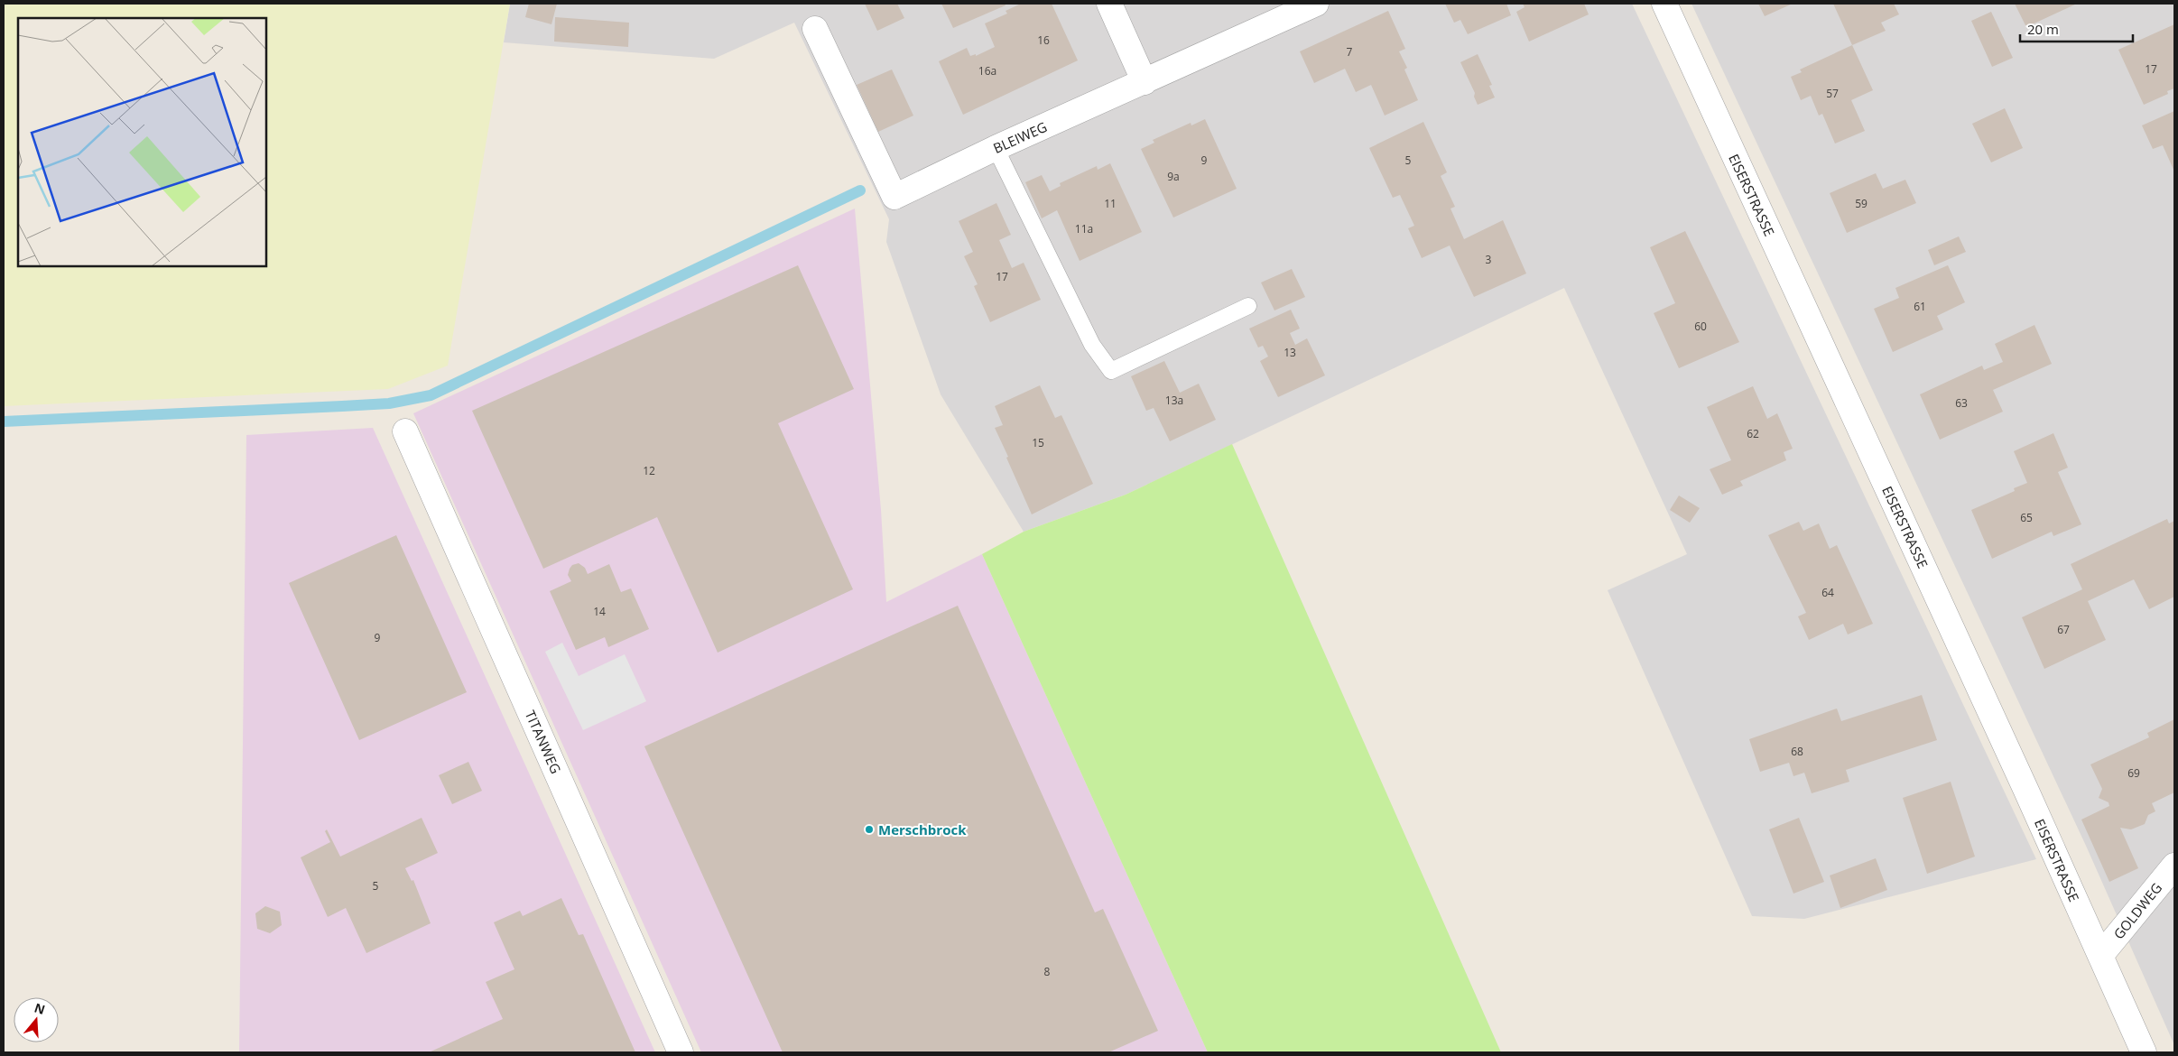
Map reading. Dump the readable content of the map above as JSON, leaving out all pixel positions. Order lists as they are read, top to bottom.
{
  "streets": {
    "street": [
      "BLEIWEG",
      "EISERSTRASSE",
      "TITANWEG",
      "GOLDWEG"
    ]
  },
  "crossings": [
    ["EISERSTRASSE", "GOLDWEG"]
  ],
  "places": ["Merschbrock"],
  "house_numbers": [
    "16",
    "7",
    "17",
    "16a",
    "57",
    "9",
    "5",
    "9a",
    "11",
    "59",
    "11a",
    "3",
    "17",
    "61",
    "60",
    "13",
    "13a",
    "63",
    "62",
    "15",
    "12",
    "65",
    "64",
    "14",
    "67",
    "9",
    "68",
    "69",
    "5",
    "8"
  ],
  "scale_bar": "20 m",
  "north": "top"
}
